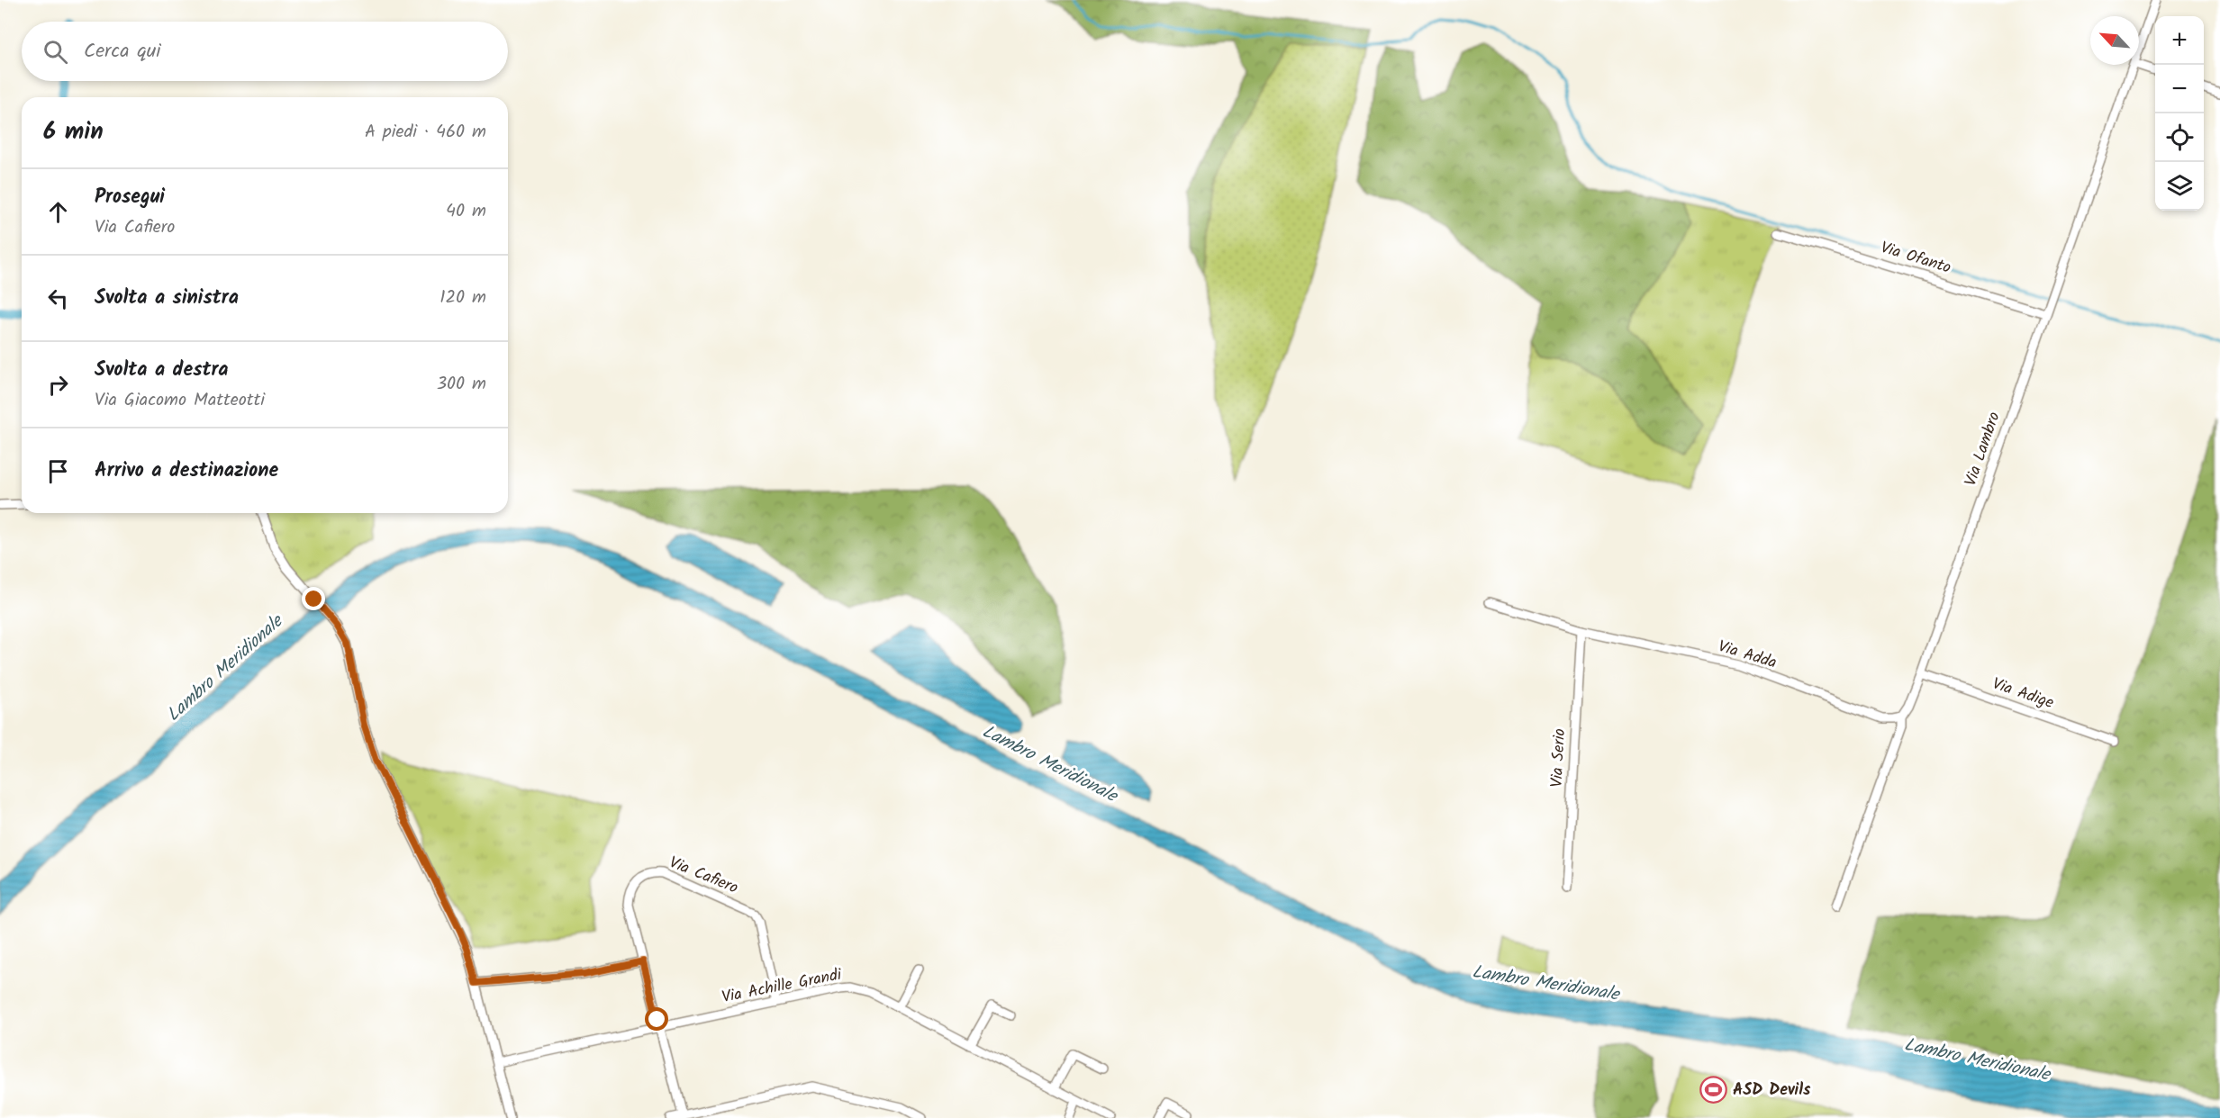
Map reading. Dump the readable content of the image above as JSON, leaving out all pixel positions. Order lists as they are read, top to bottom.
{
  "streets": {
    "street": [
      "Via Ofanto",
      "Via Lambro",
      "Via Adda",
      "Via Adige",
      "Via Serio",
      "Via Cafiero",
      "Via Achille Grandi"
    ]
  },
  "crossings": [
    ["Via Ofanto", "Via Lambro"],
    ["Via Lambro", "Via Adda"],
    ["Via Lambro", "Via Adige"],
    ["Via Adda", "Via Serio"],
    ["Via Cafiero", "Via Achille Grandi"]
  ],
  "water": ["Lambro Meridionale"],
  "places": {
    "sports": ["ASD Devils"]
  },
  "north": "top left",
  "page": {
    "map_buttons": ["+", "−"],
    "search": "Cerca qui",
    "heading": ["6 min", "A piedi · 460 m"],
    "list": [
      ["Prosegui", "Via Cafiero", "40 m"],
      ["Svolta a sinistra", "120 m"],
      ["Svolta a destra", "Via Giacomo Matteotti", "300 m"],
      "Arrivo a destinazione"
    ]
  }
}
